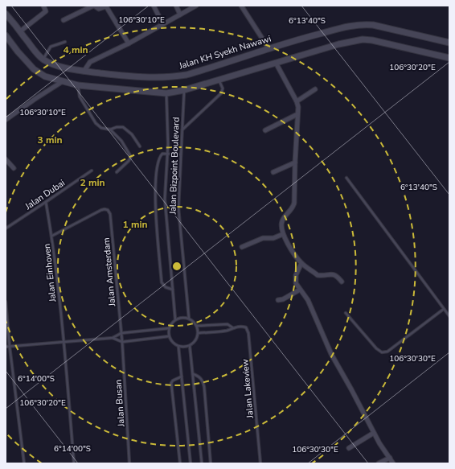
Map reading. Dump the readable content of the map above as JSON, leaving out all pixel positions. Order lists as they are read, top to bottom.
{
  "streets": {
    "main road": ["Jalan KH Syekh Nawawi"],
    "lane": [
      "Jalan Bizpoint Boulevard",
      "Jalan Dubai",
      "Jalan Amsterdam",
      "Jalan Einhoven",
      "Jalan Lakeview",
      "Jalan Busan"
    ]
  },
  "crossings": [
    ["Jalan Dubai", "Jalan Einhoven"],
    ["Jalan Amsterdam", "Jalan Einhoven"],
    ["Jalan Amsterdam", "Jalan Busan"]
  ],
  "coordinates": [
    "106°30'10\"E",
    "6°13'40\"S",
    "106°30'20\"E",
    "106°30'30\"E",
    "6°14'00\"S"
  ],
  "rings": [
    "4 min",
    "3 min",
    "2 min",
    "1 min"
  ]
}
